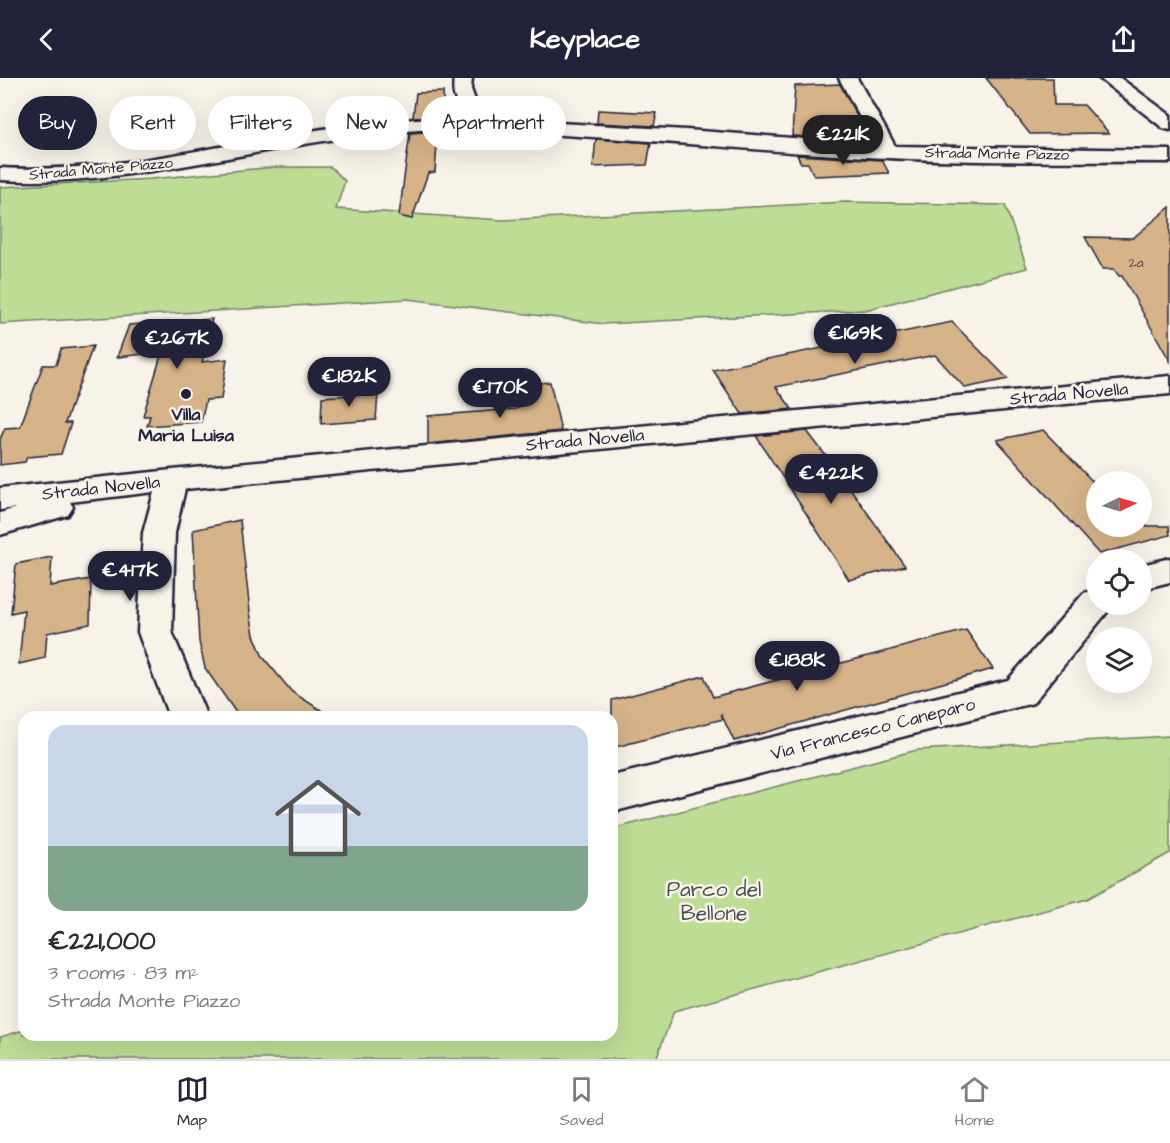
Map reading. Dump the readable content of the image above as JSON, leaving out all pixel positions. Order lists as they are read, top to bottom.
{
  "streets": {
    "street": ["Strada Monte Piazzo", "Strada Novella", "Via Francesco Caneparo"]
  },
  "parks": ["Parco del Bellone"],
  "places": ["Villa Maria Luisa"],
  "house_numbers": ["2a"],
  "north": "right",
  "page": {
    "header": "Keyplace",
    "chip": [
      "Buy",
      "Rent",
      "Filters",
      "New",
      "Apartment"
    ],
    "price": [
      "€221K",
      "€169K",
      "€267K",
      "€182K",
      "€170K",
      "€422K",
      "€417K",
      "€188K"
    ],
    "list": [
      {
        "name": "€221,000",
        "note": "3 rooms · 83 m² · Strada Monte Piazzo"
      }
    ],
    "tabs": ["Map", "Saved", "Home"]
  }
}
